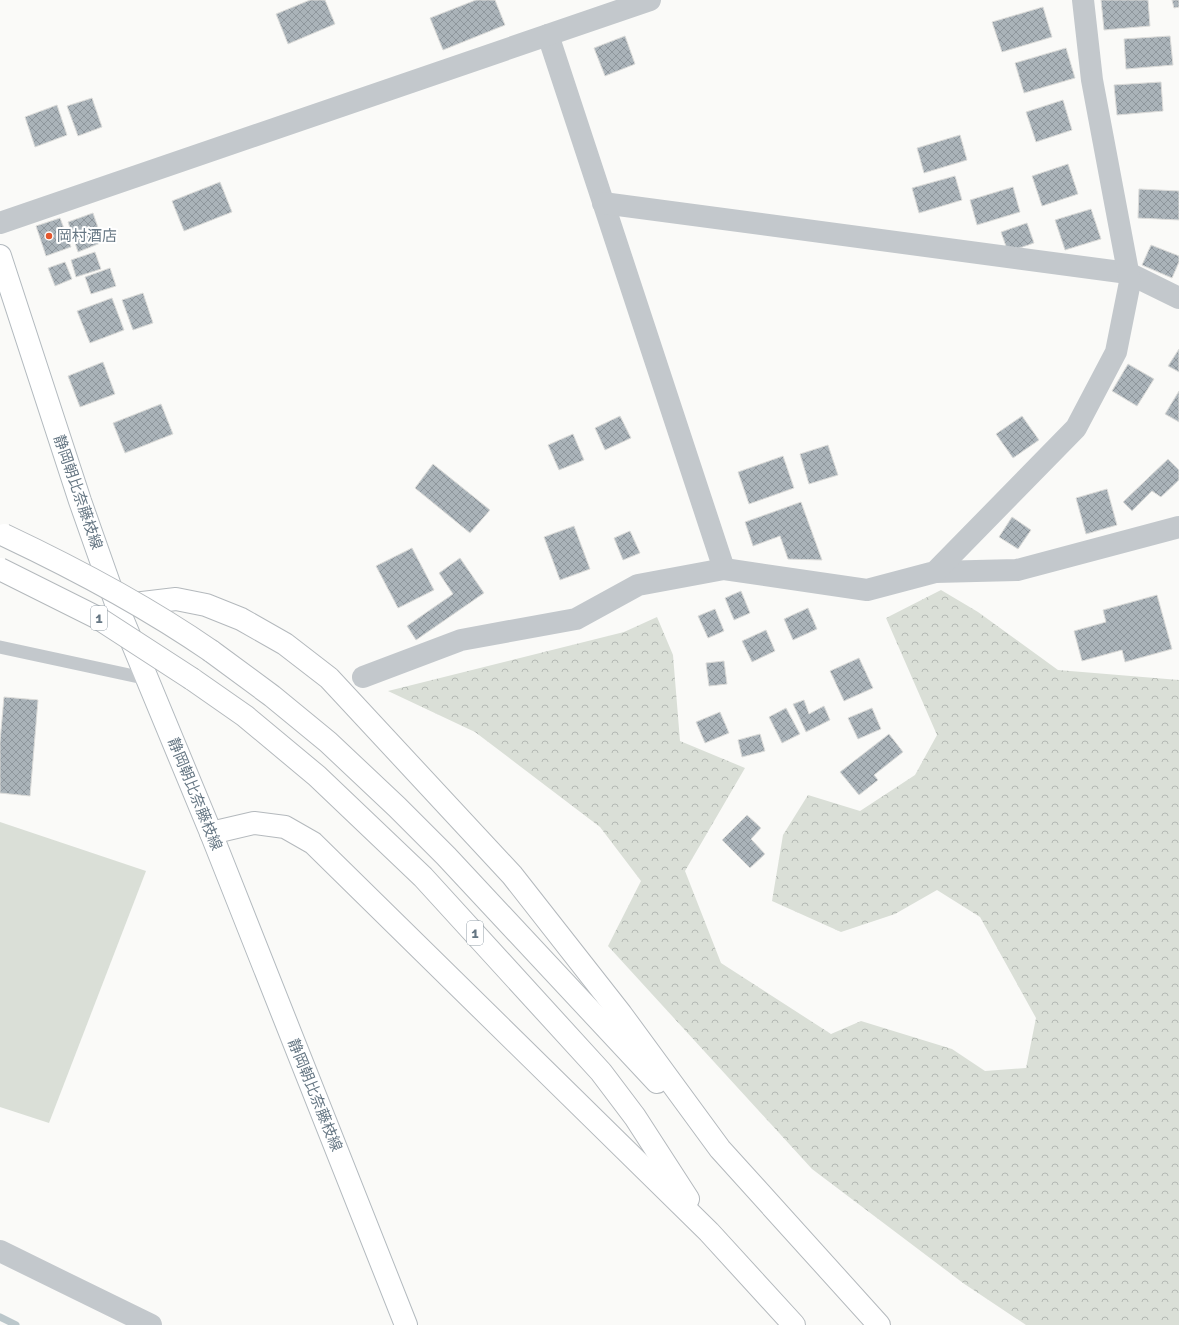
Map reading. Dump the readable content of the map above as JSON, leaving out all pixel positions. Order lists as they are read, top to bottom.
{
  "streets": {
    "main road": ["静岡朝比奈藤枝線", "1"]
  },
  "places": ["岡村酒店"]
}
